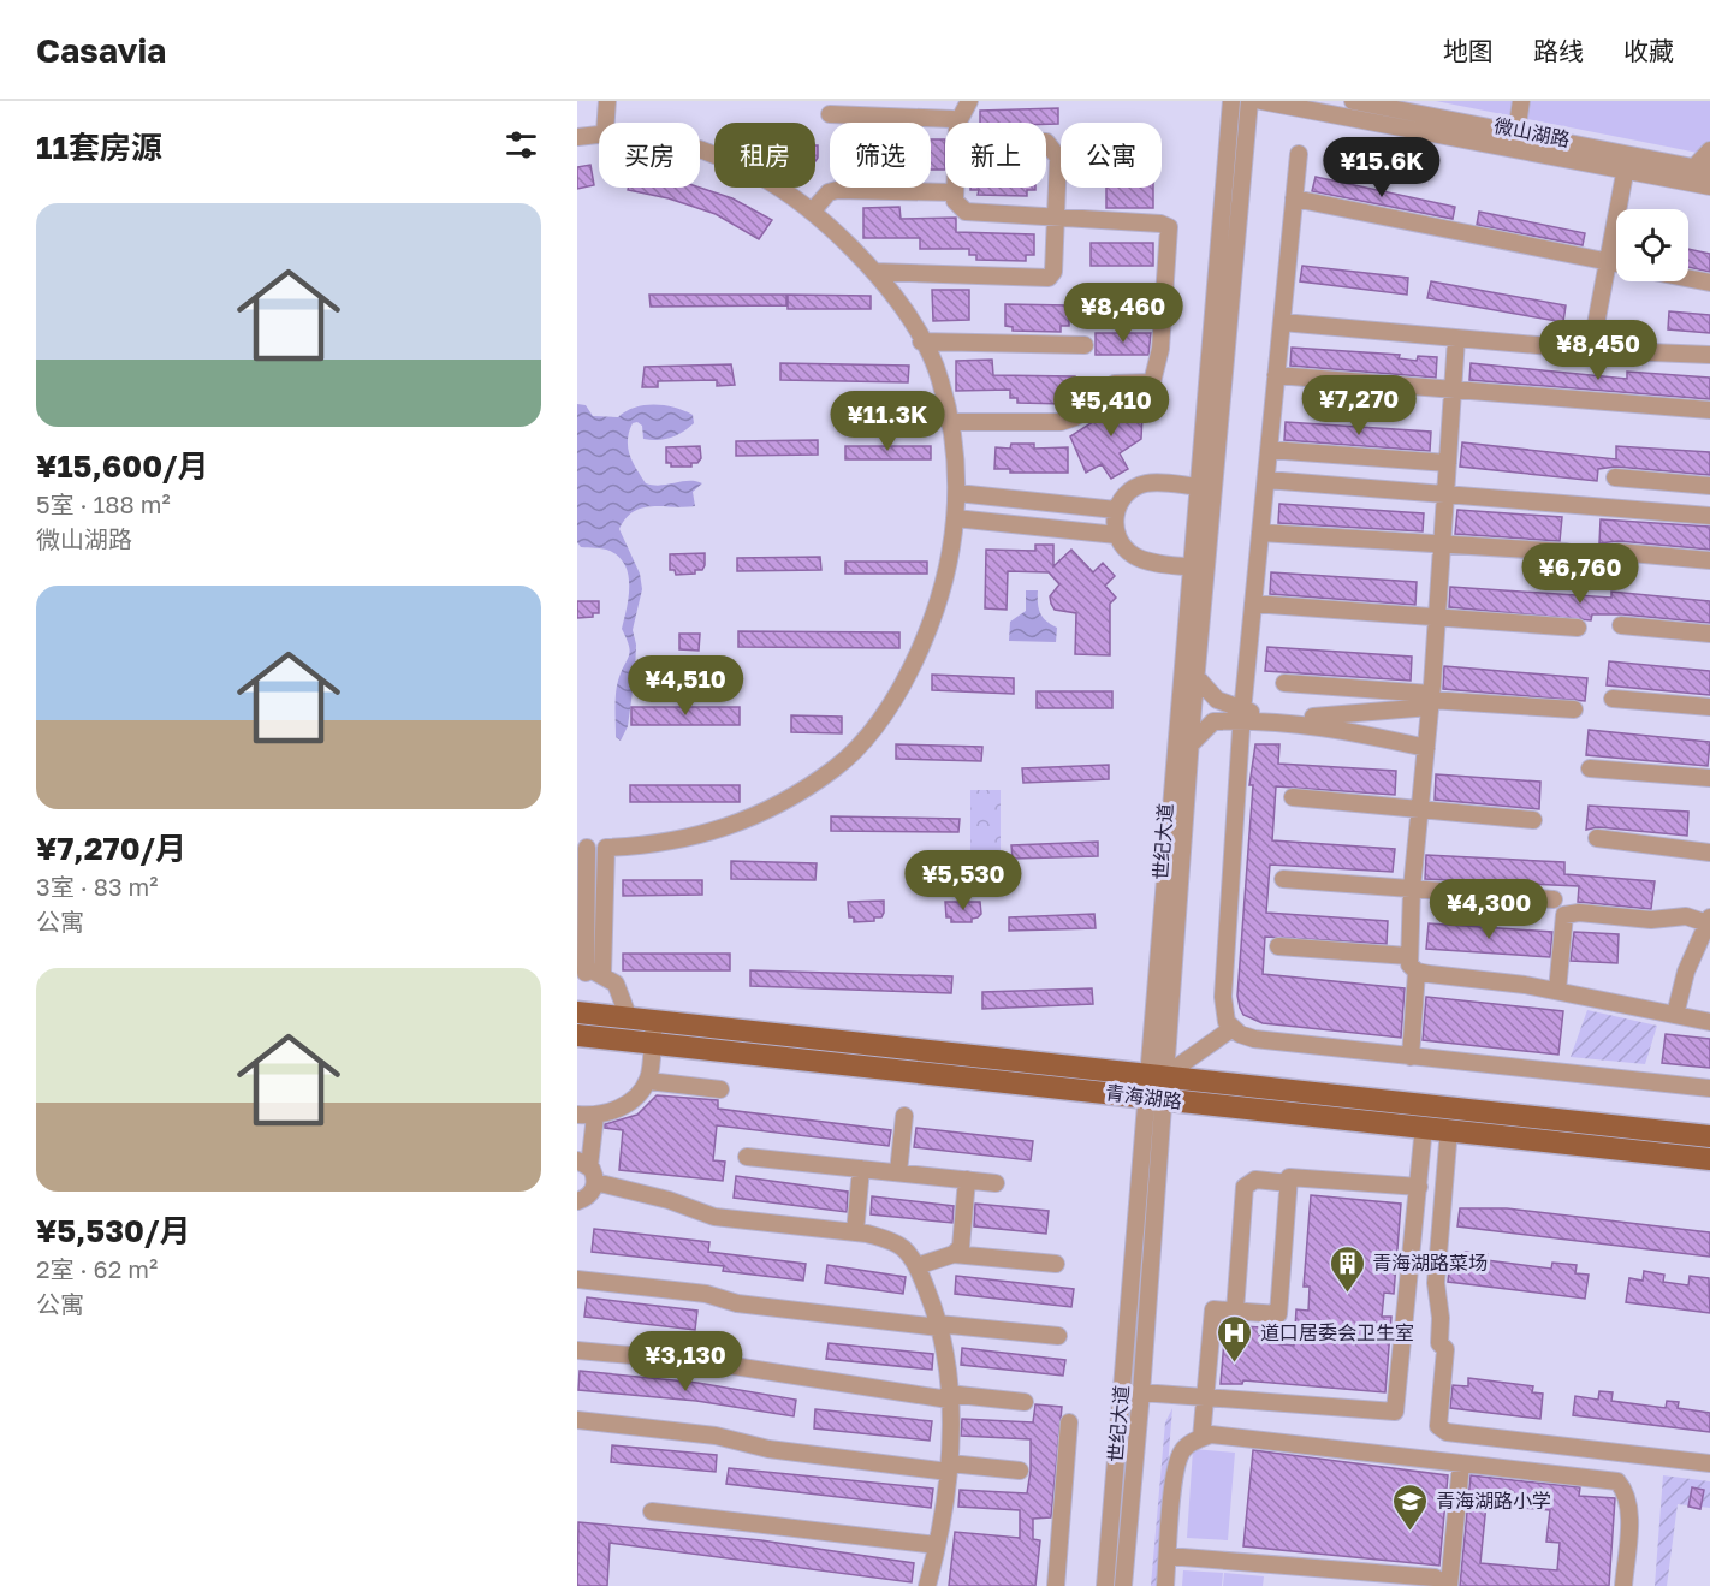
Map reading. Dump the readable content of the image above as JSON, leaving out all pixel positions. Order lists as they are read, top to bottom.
{
  "streets": {
    "main road": ["青海湖路"],
    "street": ["微山湖路", "世纪大道"]
  },
  "crossings": [
    ["世纪大道", "青海湖路"]
  ],
  "places": {
    "building": ["青海湖路菜场"],
    "hospital": ["道口居委会卫生室"],
    "school or university": ["青海湖路小学"]
  },
  "page": {
    "header": "Casavia",
    "nav": ["地图", "路线", "收藏"],
    "heading": "11套房源",
    "chip": [
      "买房",
      "租房",
      "筛选",
      "新上",
      "公寓"
    ],
    "price": [
      "¥15.6K",
      "¥8,460",
      "¥8,450",
      "¥7,270",
      "¥5,410",
      "¥11.3K",
      "¥6,760",
      "¥4,510",
      "¥5,530",
      "¥4,300",
      "¥3,130"
    ],
    "list": [
      {
        "name": "¥15,600/月",
        "note": "5室 · 188 m² · 微山湖路"
      },
      {
        "name": "¥7,270/月",
        "note": "3室 · 83 m² · 公寓"
      },
      {
        "name": "¥5,530/月",
        "note": "2室 · 62 m² · 公寓"
      }
    ]
  }
}
